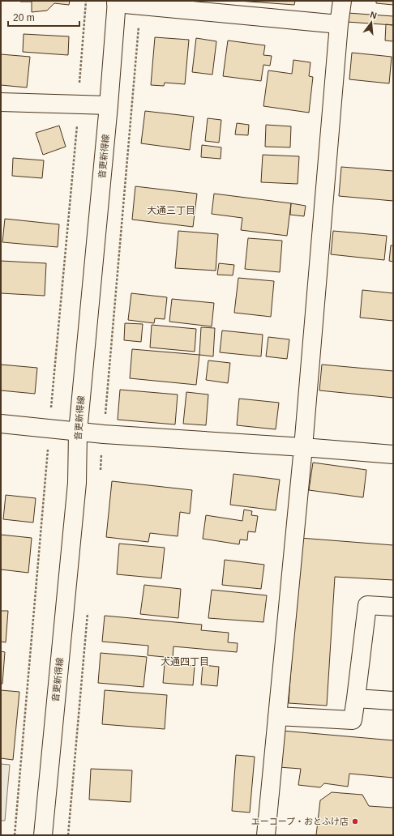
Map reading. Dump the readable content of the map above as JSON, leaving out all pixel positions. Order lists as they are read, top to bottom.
{
  "streets": {
    "street": ["音更新得線"]
  },
  "districts": ["大通三丁目", "大通四丁目"],
  "places": ["エーコープ・おとふけ店"],
  "scale_bar": "20 m",
  "north": "top"
}
